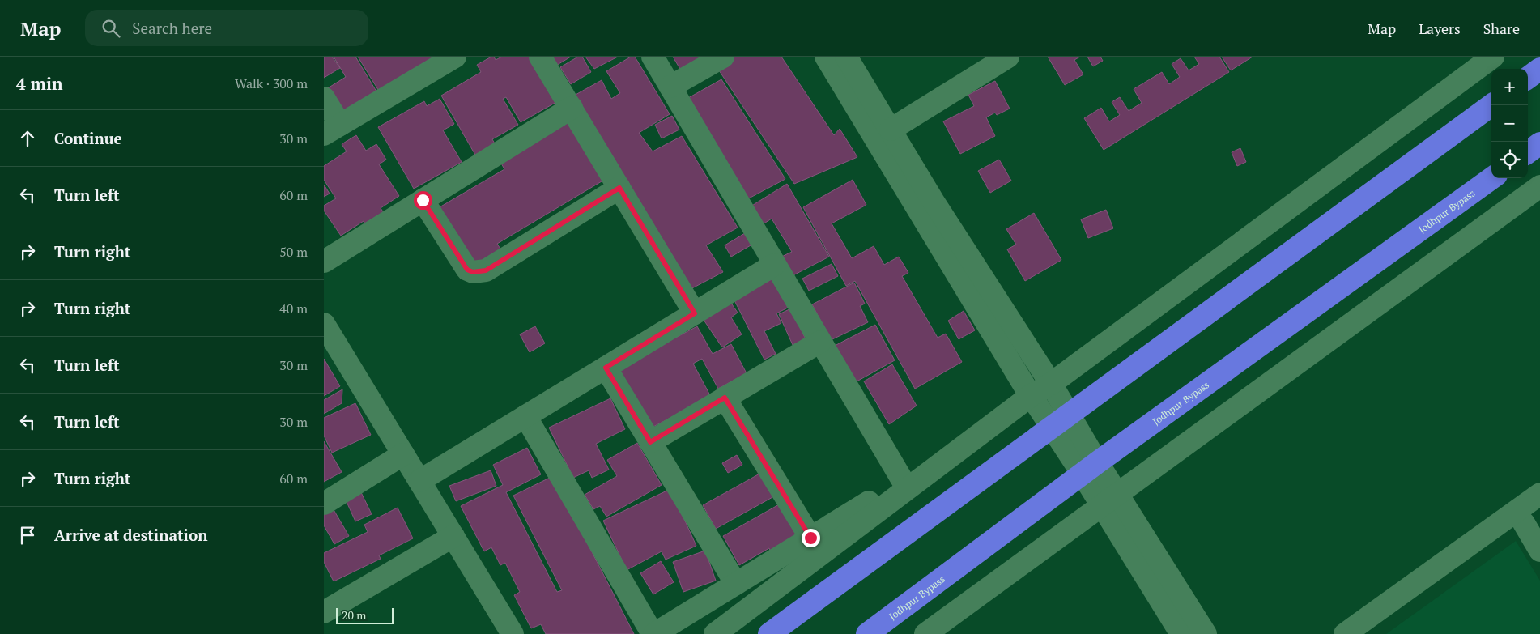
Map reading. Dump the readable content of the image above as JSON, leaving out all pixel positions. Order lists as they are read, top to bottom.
{
  "streets": {
    "highway": ["Jodhpur Bypass"]
  },
  "scale_bar": "20 m",
  "page": {
    "header": "Map",
    "search": "Search here",
    "nav": ["Map", "Layers", "Share"],
    "heading": ["4 min", "Walk · 300 m"],
    "map_buttons": ["+", "−"],
    "list": [
      ["Continue", "30 m"],
      ["Turn left", "60 m"],
      ["Turn right", "50 m"],
      ["Turn right", "40 m"],
      ["Turn left", "30 m"],
      ["Turn left", "30 m"],
      ["Turn right", "60 m"],
      "Arrive at destination"
    ],
    "scale": "20 m"
  }
}
